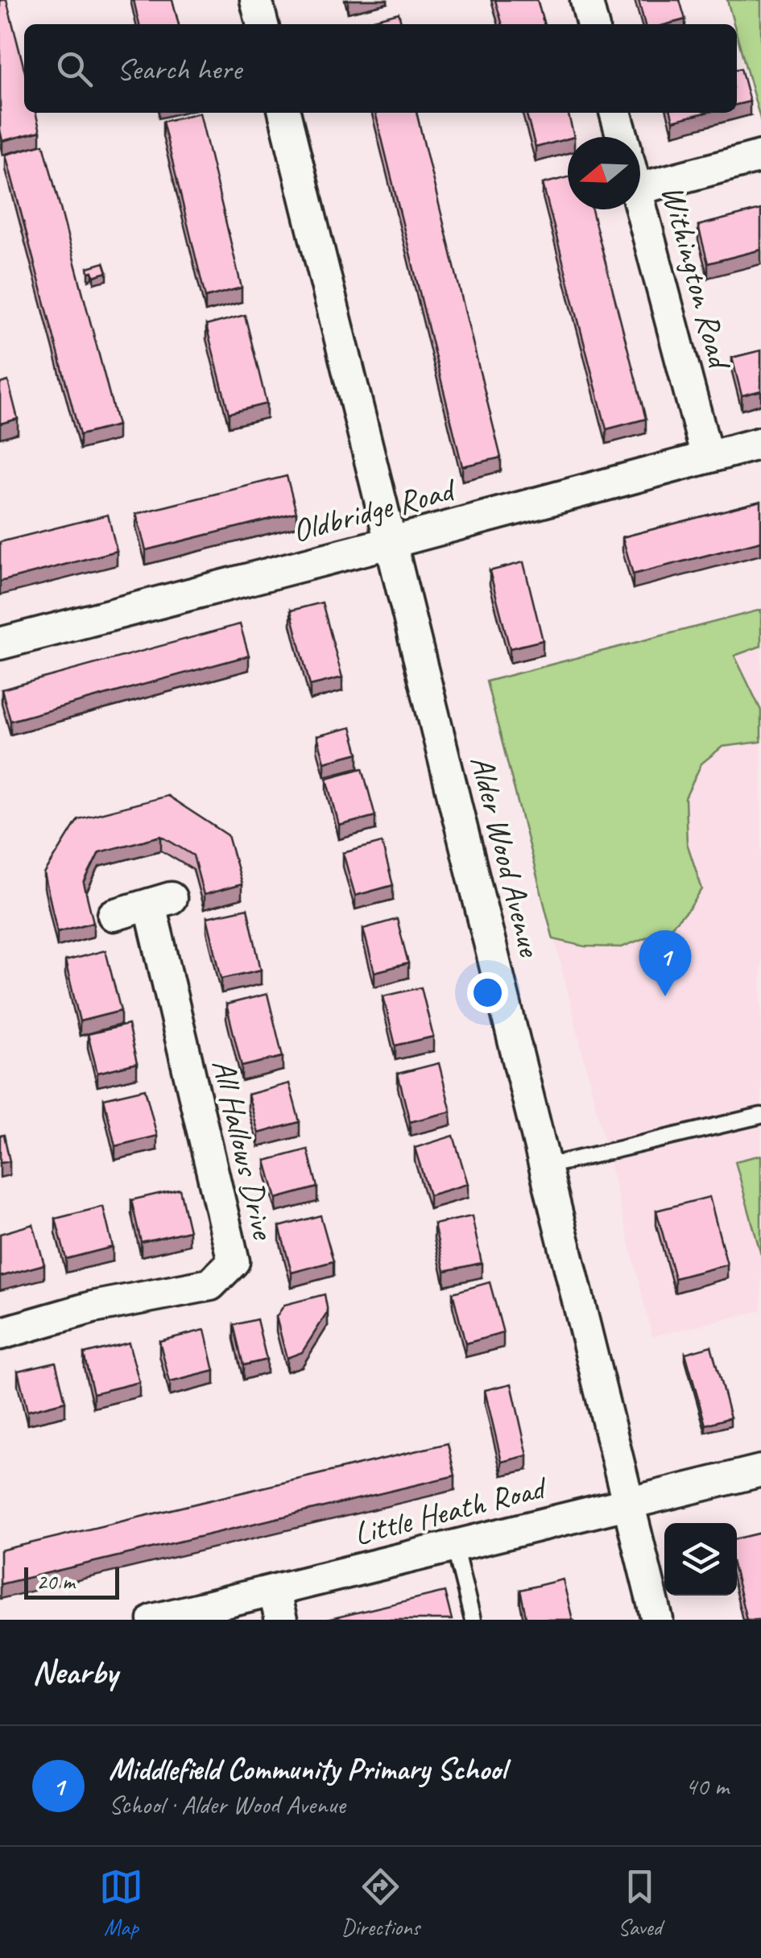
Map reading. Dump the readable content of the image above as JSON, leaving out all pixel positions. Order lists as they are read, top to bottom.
{
  "streets": {
    "street": [
      "Withington Road",
      "Oldbridge Road",
      "Alder Wood Avenue",
      "All Hallows Drive",
      "Little Heath Road"
    ]
  },
  "crossings": [
    ["Withington Road", "Oldbridge Road"],
    ["Oldbridge Road", "Alder Wood Avenue"],
    ["Alder Wood Avenue", "Little Heath Road"]
  ],
  "scale_bar": "20 m",
  "north": "left",
  "page": {
    "search": "Search here",
    "pins": "1",
    "scale": "20 m",
    "heading": "Nearby",
    "list": [
      {
        "mark": "1",
        "name": "Middlefield Community Primary School",
        "note": "School · Alder Wood Avenue",
        "value": "40 m"
      }
    ],
    "nav": ["Map", "Directions", "Saved"]
  }
}
